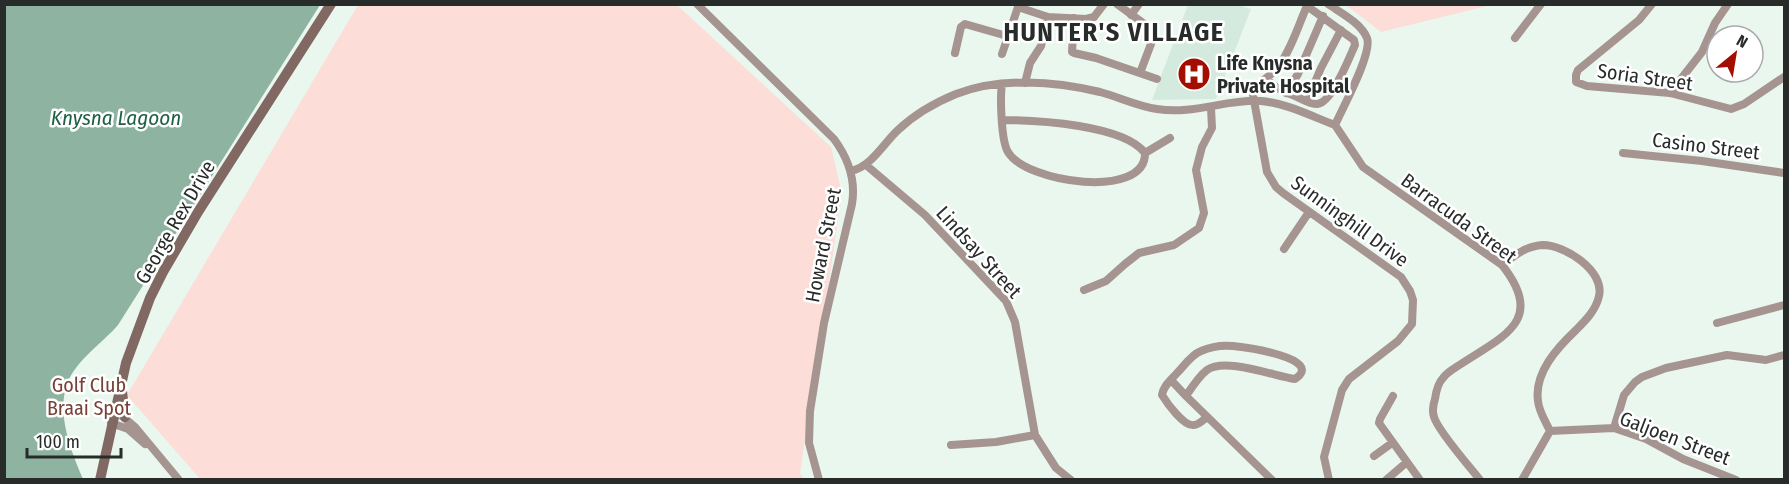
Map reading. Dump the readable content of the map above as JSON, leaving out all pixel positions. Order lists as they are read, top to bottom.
{
  "streets": {
    "street": [
      "Soria Street",
      "Casino Street",
      "Barracuda Street",
      "Sunninghill Drive",
      "George Rex Drive",
      "Howard Street",
      "Lindsay Street",
      "Galjoen Street"
    ]
  },
  "districts": ["HUNTER'S VILLAGE"],
  "water": ["Knysna Lagoon"],
  "parks": ["Golf Club Braai Spot"],
  "places": {
    "hospital": ["Life Knysna Private Hospital"]
  },
  "scale_bar": "100 m",
  "north": "top right"
}
